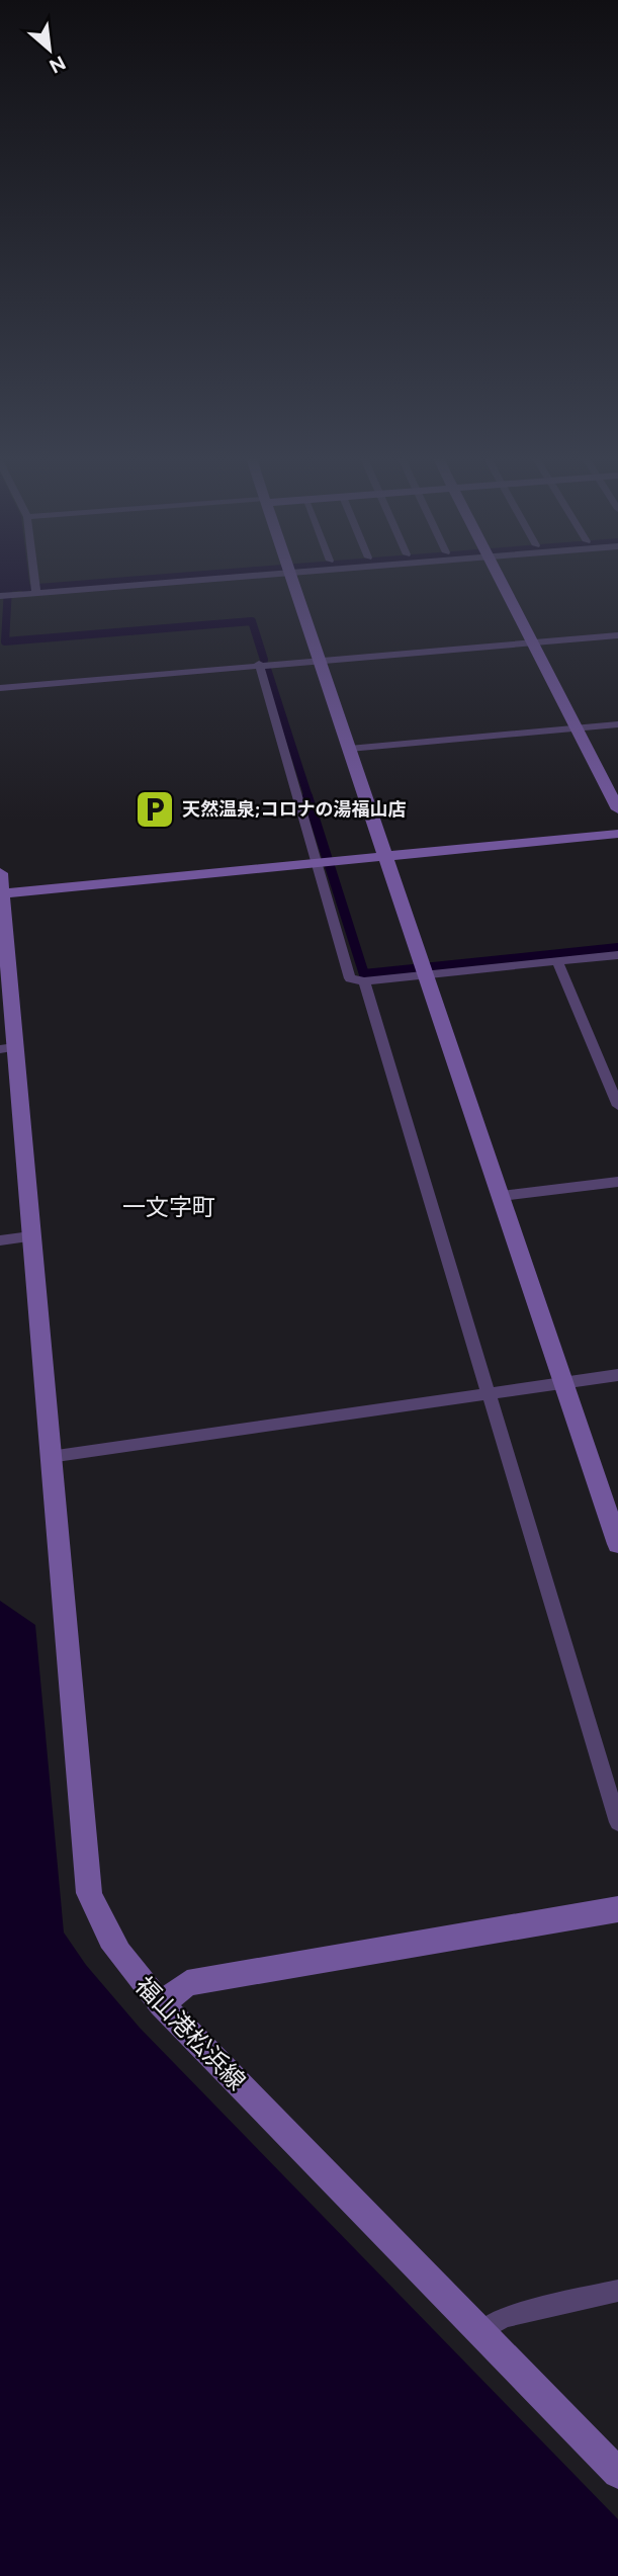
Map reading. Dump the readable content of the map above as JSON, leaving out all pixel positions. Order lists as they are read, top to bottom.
{
  "streets": {
    "street": ["福山港松浜線"]
  },
  "districts": ["一文字町"],
  "places": {
    "parking": ["天然温泉;コロナの湯福山店"]
  },
  "north": "bottom right"
}
